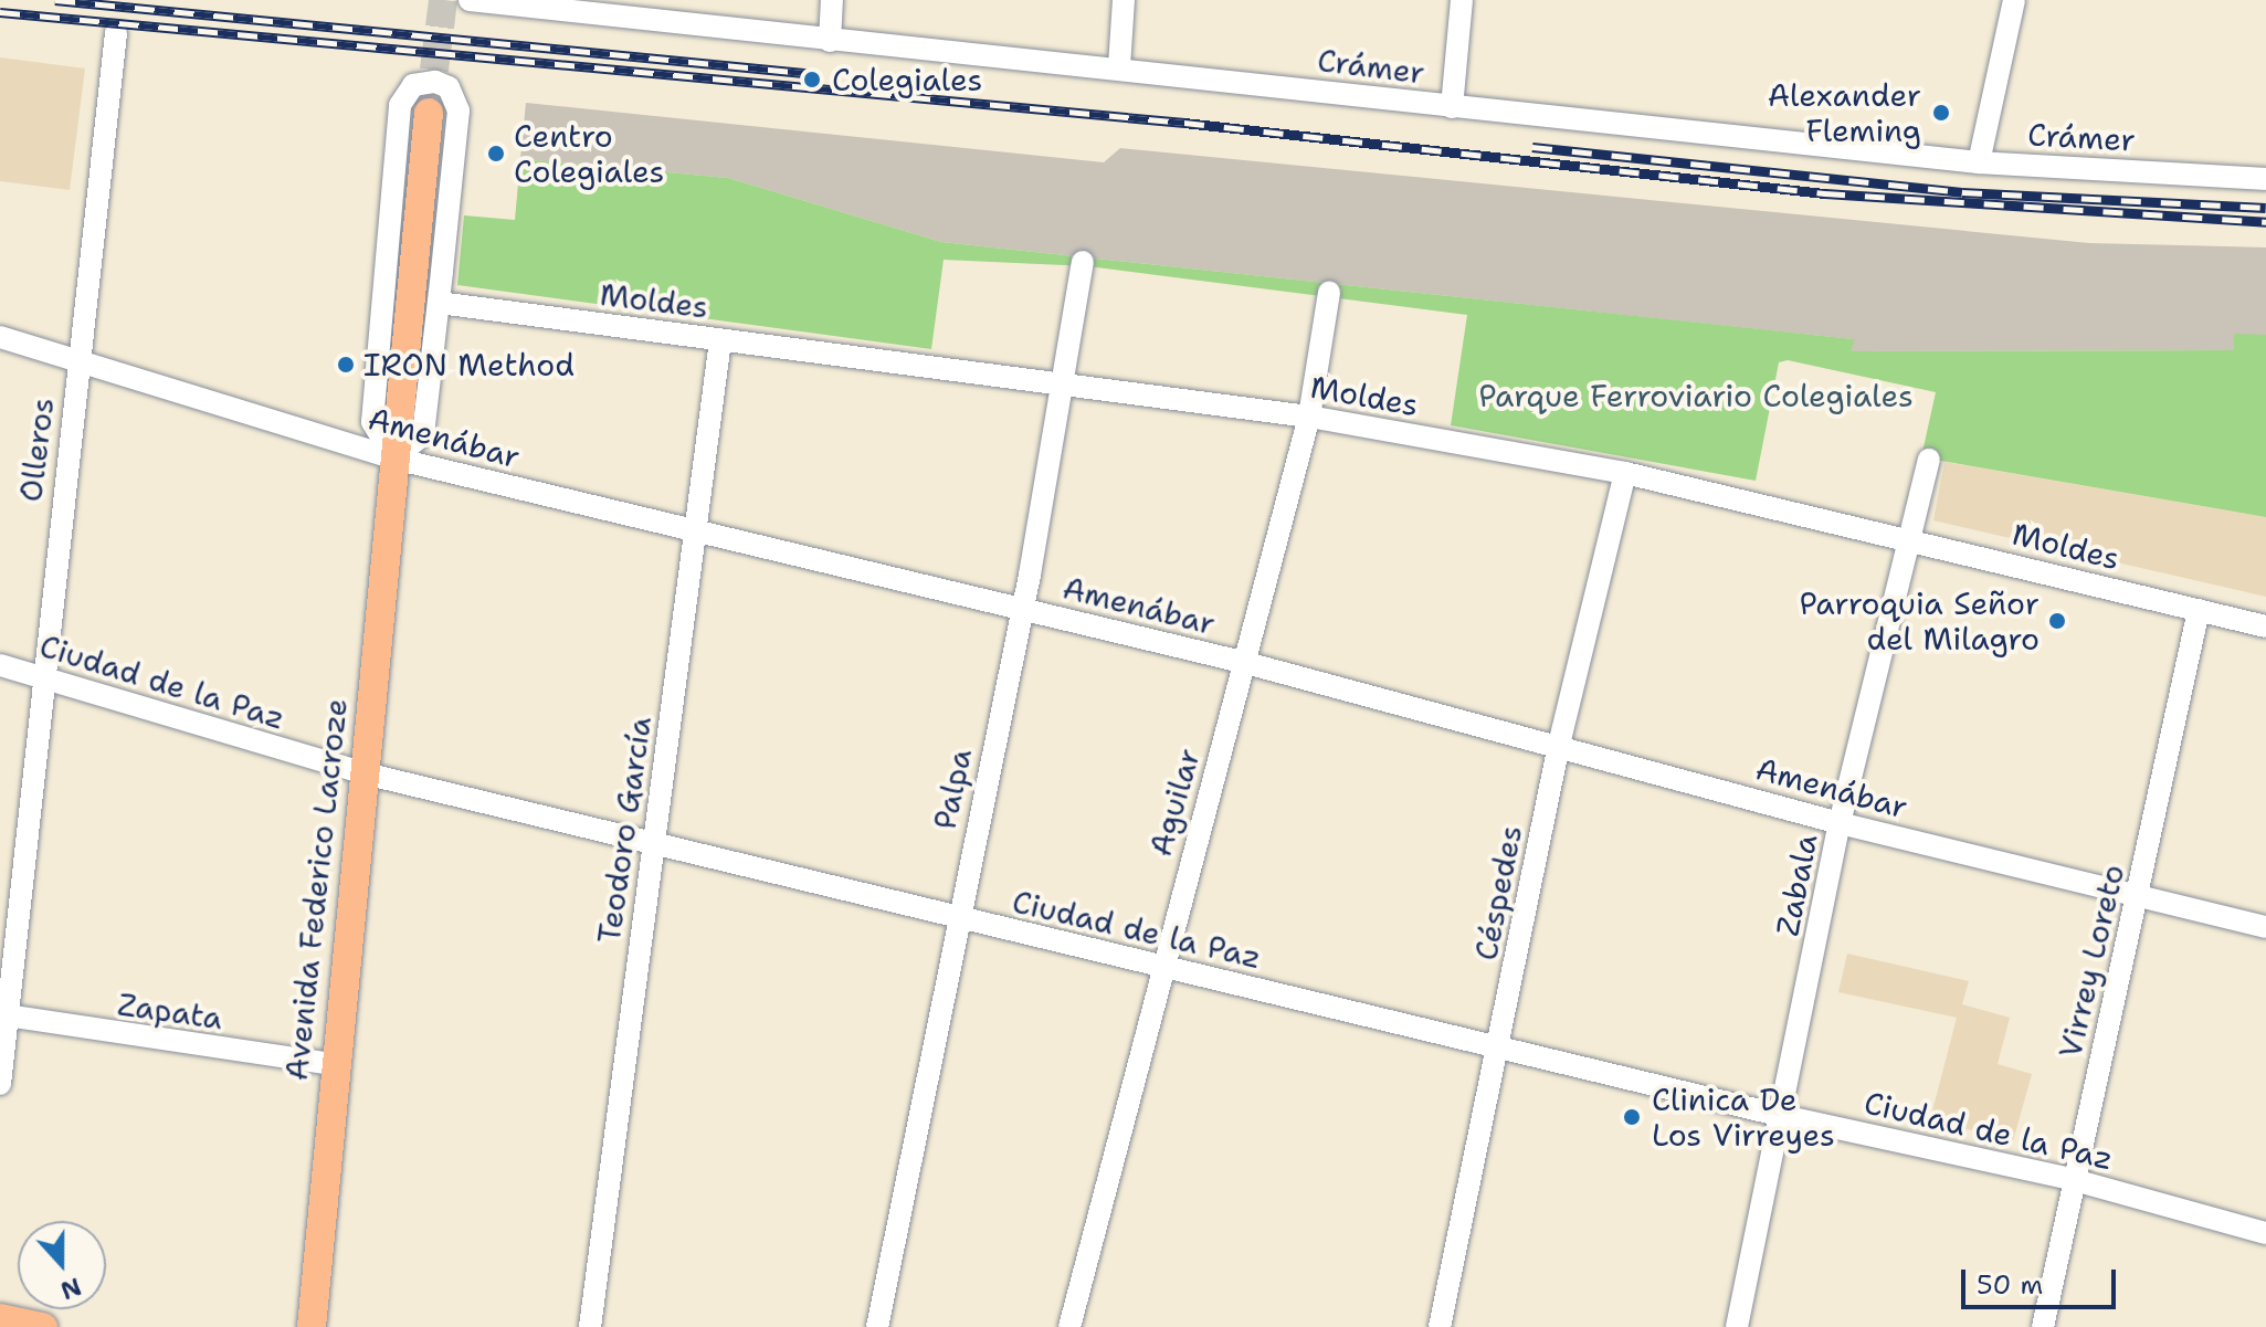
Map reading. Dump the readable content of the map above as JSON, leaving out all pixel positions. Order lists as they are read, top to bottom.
{
  "streets": {
    "main road": ["Avenida Federico Lacroze"],
    "street": [
      "Crámer",
      "Moldes",
      "Amenábar",
      "Olleros",
      "Ciudad de la Paz",
      "Palpa",
      "Aguilar",
      "Teodoro García",
      "Zabala",
      "Céspedes",
      "Virrey Loreto",
      "Zapata"
    ]
  },
  "crossings": [
    ["Moldes", "Palpa"],
    ["Moldes", "Aguilar"],
    ["Moldes", "Teodoro García"],
    ["Moldes", "Zabala"],
    ["Moldes", "Céspedes"],
    ["Moldes", "Virrey Loreto"],
    ["Amenábar", "Olleros"],
    ["Amenábar", "Palpa"],
    ["Amenábar", "Aguilar"],
    ["Amenábar", "Teodoro García"],
    ["Amenábar", "Zabala"],
    ["Amenábar", "Avenida Federico Lacroze"],
    ["Amenábar", "Céspedes"],
    ["Amenábar", "Virrey Loreto"],
    ["Olleros", "Ciudad de la Paz"],
    ["Olleros", "Zapata"],
    ["Ciudad de la Paz", "Palpa"],
    ["Ciudad de la Paz", "Aguilar"],
    ["Ciudad de la Paz", "Teodoro García"],
    ["Ciudad de la Paz", "Zabala"],
    ["Ciudad de la Paz", "Avenida Federico Lacroze"],
    ["Ciudad de la Paz", "Céspedes"],
    ["Ciudad de la Paz", "Virrey Loreto"],
    ["Avenida Federico Lacroze", "Zapata"]
  ],
  "parks": ["Parque Ferroviario Colegiales"],
  "places": [
    "Colegiales",
    "Alexander Fleming",
    "Centro Colegiales",
    "IRON Method",
    "Parroquia Señor del Milagro",
    "Clinica De Los Virreyes"
  ],
  "scale_bar": "50 m",
  "north": "bottom"
}
